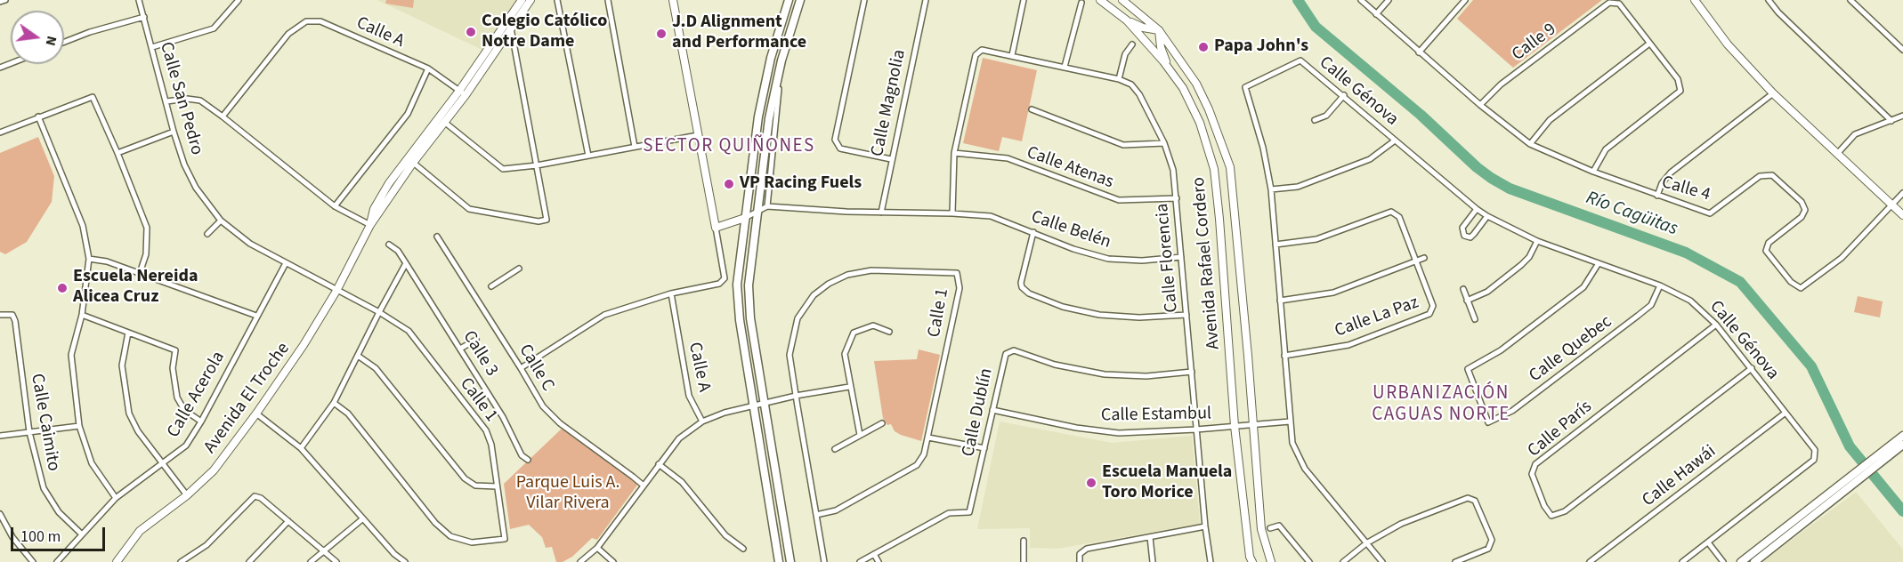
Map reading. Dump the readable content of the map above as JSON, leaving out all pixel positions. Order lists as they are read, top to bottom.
{
  "streets": {
    "street": [
      "Calle A",
      "Calle 9",
      "Calle Génova",
      "Calle San Pedro",
      "Calle Magnolia",
      "Calle Atenas",
      "Calle 4",
      "Calle Belén",
      "Calle Florencia",
      "Avenida Rafael Cordero",
      "Calle 1",
      "Calle La Paz",
      "Calle Quebec",
      "Calle 3",
      "Calle C",
      "Calle Acerola",
      "Avenida El Troche",
      "Calle Dublín",
      "Calle Estambul",
      "Calle Caimito",
      "Calle París",
      "Calle Hawái"
    ]
  },
  "crossings": [
    ["Calle A", "Avenida El Troche"],
    ["Calle 9", "Calle 4"],
    ["Calle Génova", "Calle La Paz"],
    ["Calle Génova", "Calle Quebec"],
    ["Calle Génova", "Calle Estambul"],
    ["Calle Génova", "Calle París"],
    ["Calle Génova", "Calle Hawái"],
    ["Calle San Pedro", "Calle 1"],
    ["Calle San Pedro", "Calle Acerola"],
    ["Calle San Pedro", "Avenida El Troche"],
    ["Calle Magnolia", "Calle Belén"],
    ["Calle Atenas", "Calle Florencia"],
    ["Calle Belén", "Calle Florencia"],
    ["Calle Florencia", "Calle Dublín"],
    ["Calle Florencia", "Calle Estambul"],
    ["Avenida Rafael Cordero", "Calle Estambul"],
    ["Calle 1", "Avenida El Troche"],
    ["Calle Acerola", "Calle Caimito"],
    ["Calle Dublín", "Calle Estambul"]
  ],
  "districts": ["SECTOR QUIÑONES", "URBANIZACIÓN CAGUAS NORTE"],
  "water": ["Río Cagüitas"],
  "parks": ["Parque Luis A. Vilar Rivera"],
  "places": [
    "Colegio Católico Notre Dame",
    "J.D Alignment and Performance",
    "Papa John's",
    "VP Racing Fuels",
    "Escuela Nereida Alicea Cruz",
    "Escuela Manuela Toro Morice"
  ],
  "scale_bar": "100 m",
  "north": "right"
}
